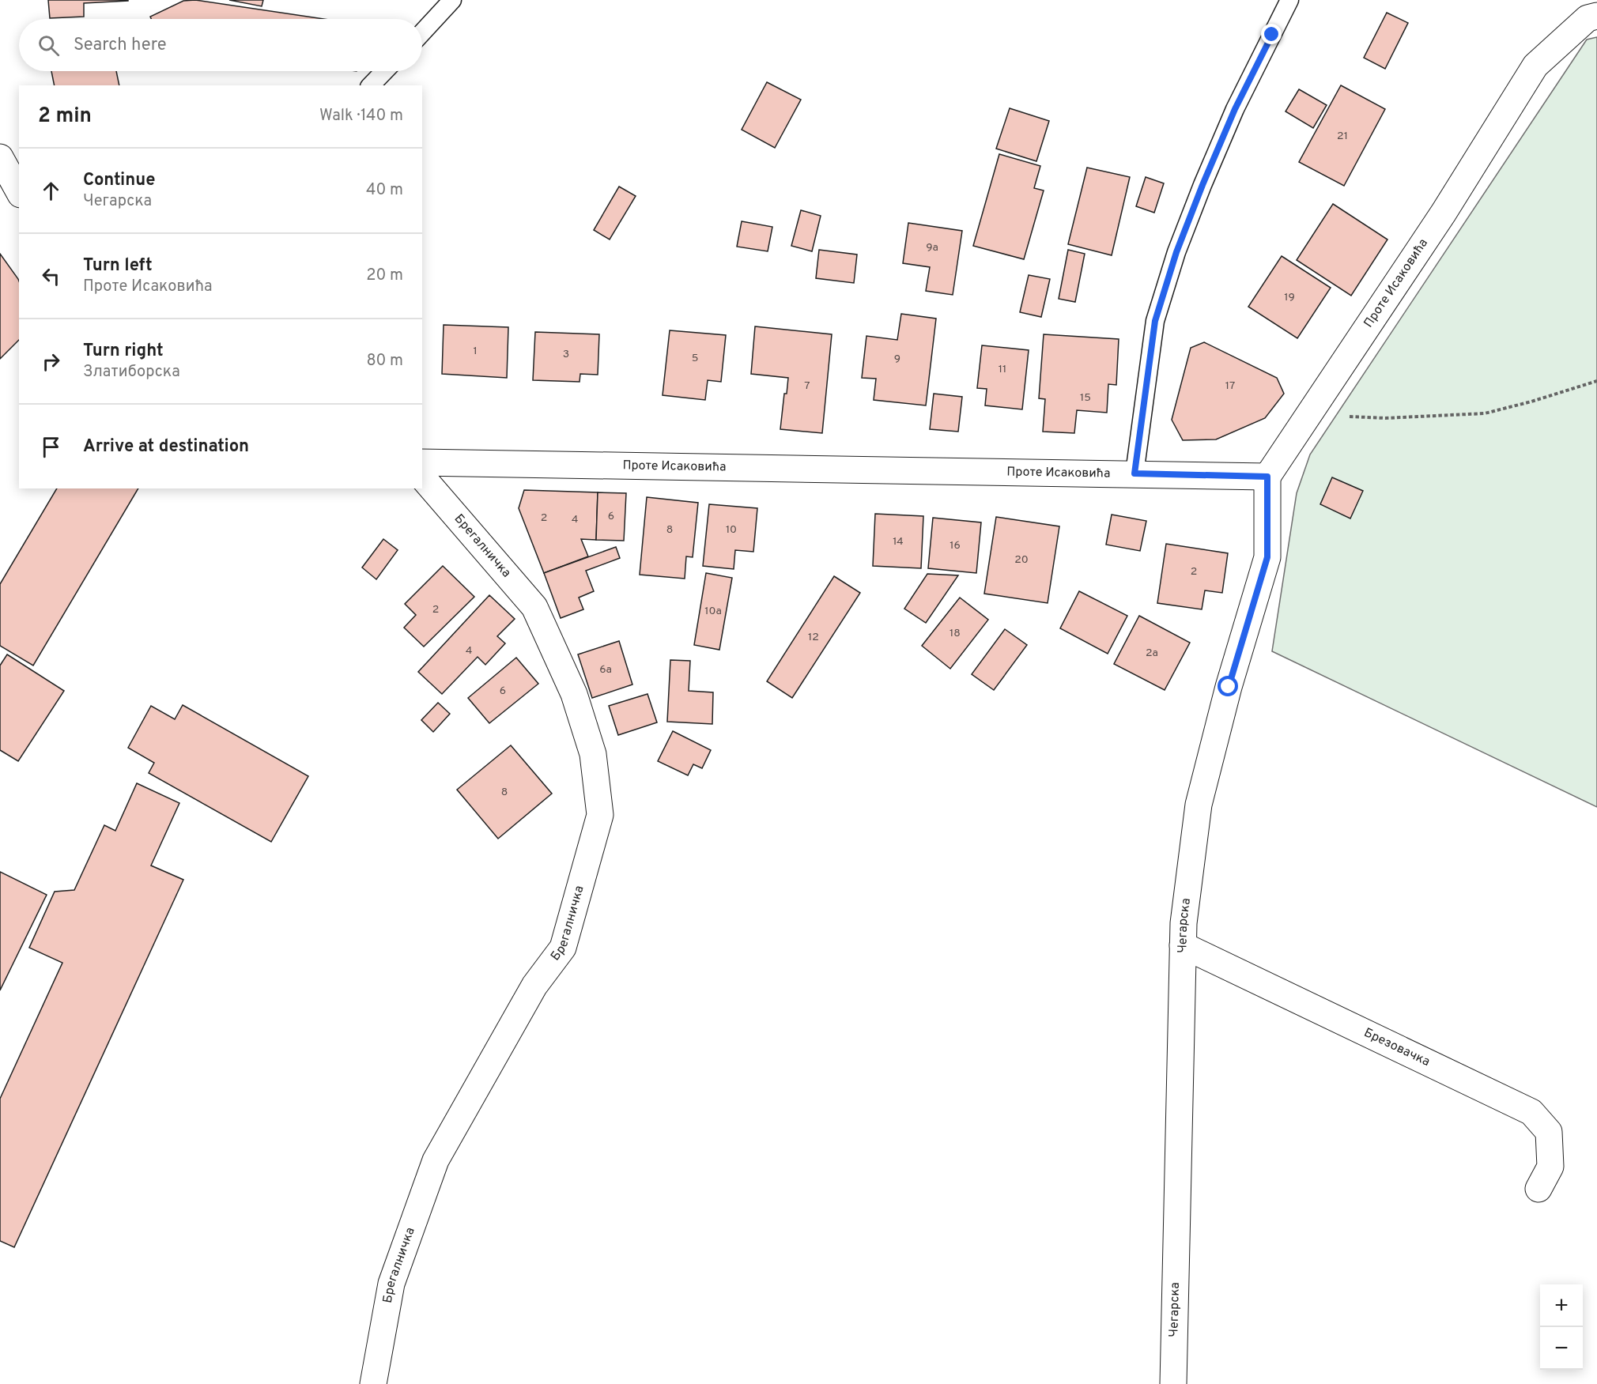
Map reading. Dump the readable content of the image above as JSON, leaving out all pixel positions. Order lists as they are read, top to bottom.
{
  "streets": {
    "street": [
      "Проте Исаковића",
      "Брегалничка",
      "Чегарска",
      "Брезовачка"
    ]
  },
  "crossings": [
    ["Проте Исаковића", "Чегарска"],
    ["Чегарска", "Брезовачка"]
  ],
  "house_numbers": [
    "21",
    "9a",
    "19",
    "1",
    "3",
    "5",
    "9",
    "11",
    "7",
    "17",
    "15",
    "6",
    "2",
    "4",
    "8",
    "10",
    "14",
    "16",
    "20",
    "2",
    "2",
    "10a",
    "18",
    "12",
    "4",
    "2a",
    "6a",
    "6",
    "8"
  ],
  "page": {
    "search": "Search here",
    "heading": ["2 min", "Walk · 140 m"],
    "list": [
      ["Continue", "Чегарска", "40 m"],
      ["Turn left", "Проте Исаковића", "20 m"],
      ["Turn right", "Златиборска", "80 m"],
      "Arrive at destination"
    ],
    "map_buttons": ["+", "−"]
  }
}
